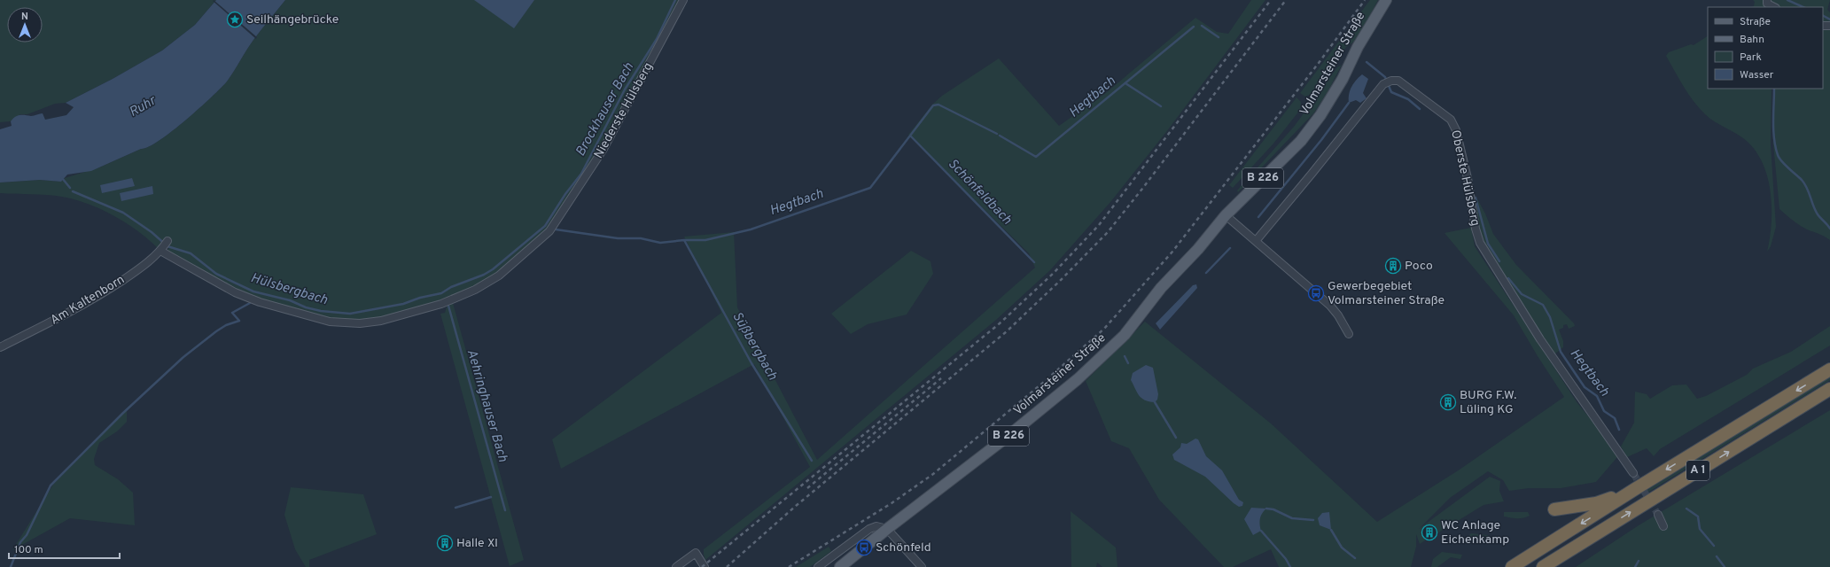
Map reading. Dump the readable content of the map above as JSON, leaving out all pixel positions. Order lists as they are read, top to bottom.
{
  "streets": {
    "highway": ["A 1"],
    "main road": ["Volmarsteiner Straße", "B 226"],
    "street": ["Niederste Hülsberg", "Oberste Hülsberg", "Am Kaltenborn"]
  },
  "crossings": [
    ["Niederste Hülsberg", "Am Kaltenborn"]
  ],
  "water": [
    "Hegtbach",
    "Ruhr",
    "Brockhauser Bach",
    "Schönfeldbach",
    "Hülsbergbach",
    "Süßbergbach",
    "Aehringhauser Bach"
  ],
  "places": {
    "place": ["Seilhängebrücke"],
    "building": [
      "Poco",
      "BURG F.W. Lüling KG",
      "WC Anlage Eichenkamp",
      "Halle XI"
    ],
    "bus stop": ["Gewerbegebiet Volmarsteiner Straße", "Schönfeld"]
  },
  "legend": [
    "Straße",
    "Bahn",
    "Park",
    "Wasser"
  ],
  "scale_bar": "100 m",
  "north": "top"
}
